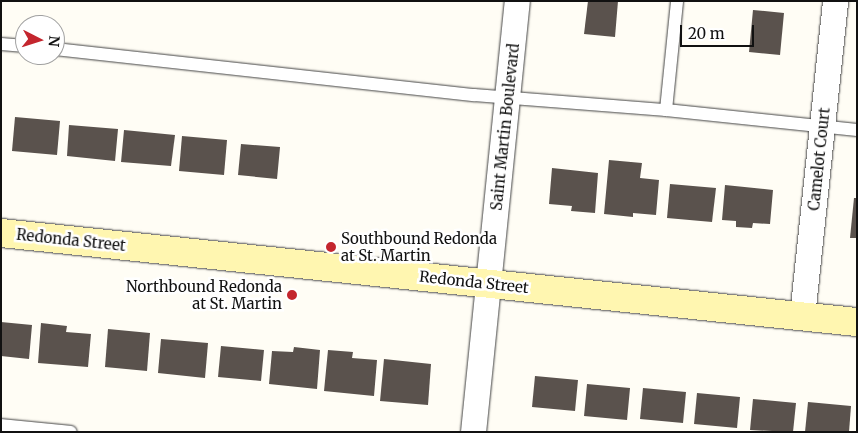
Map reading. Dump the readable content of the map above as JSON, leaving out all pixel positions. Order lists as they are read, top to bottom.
{
  "streets": {
    "street": ["Saint Martin Boulevard", "Camelot Court", "Redonda Street"]
  },
  "crossings": [
    ["Saint Martin Boulevard", "Redonda Street"],
    ["Camelot Court", "Redonda Street"]
  ],
  "places": ["Southbound Redonda at St. Martin", "Northbound Redonda at St. Martin"],
  "scale_bar": "20 m",
  "north": "right"
}
